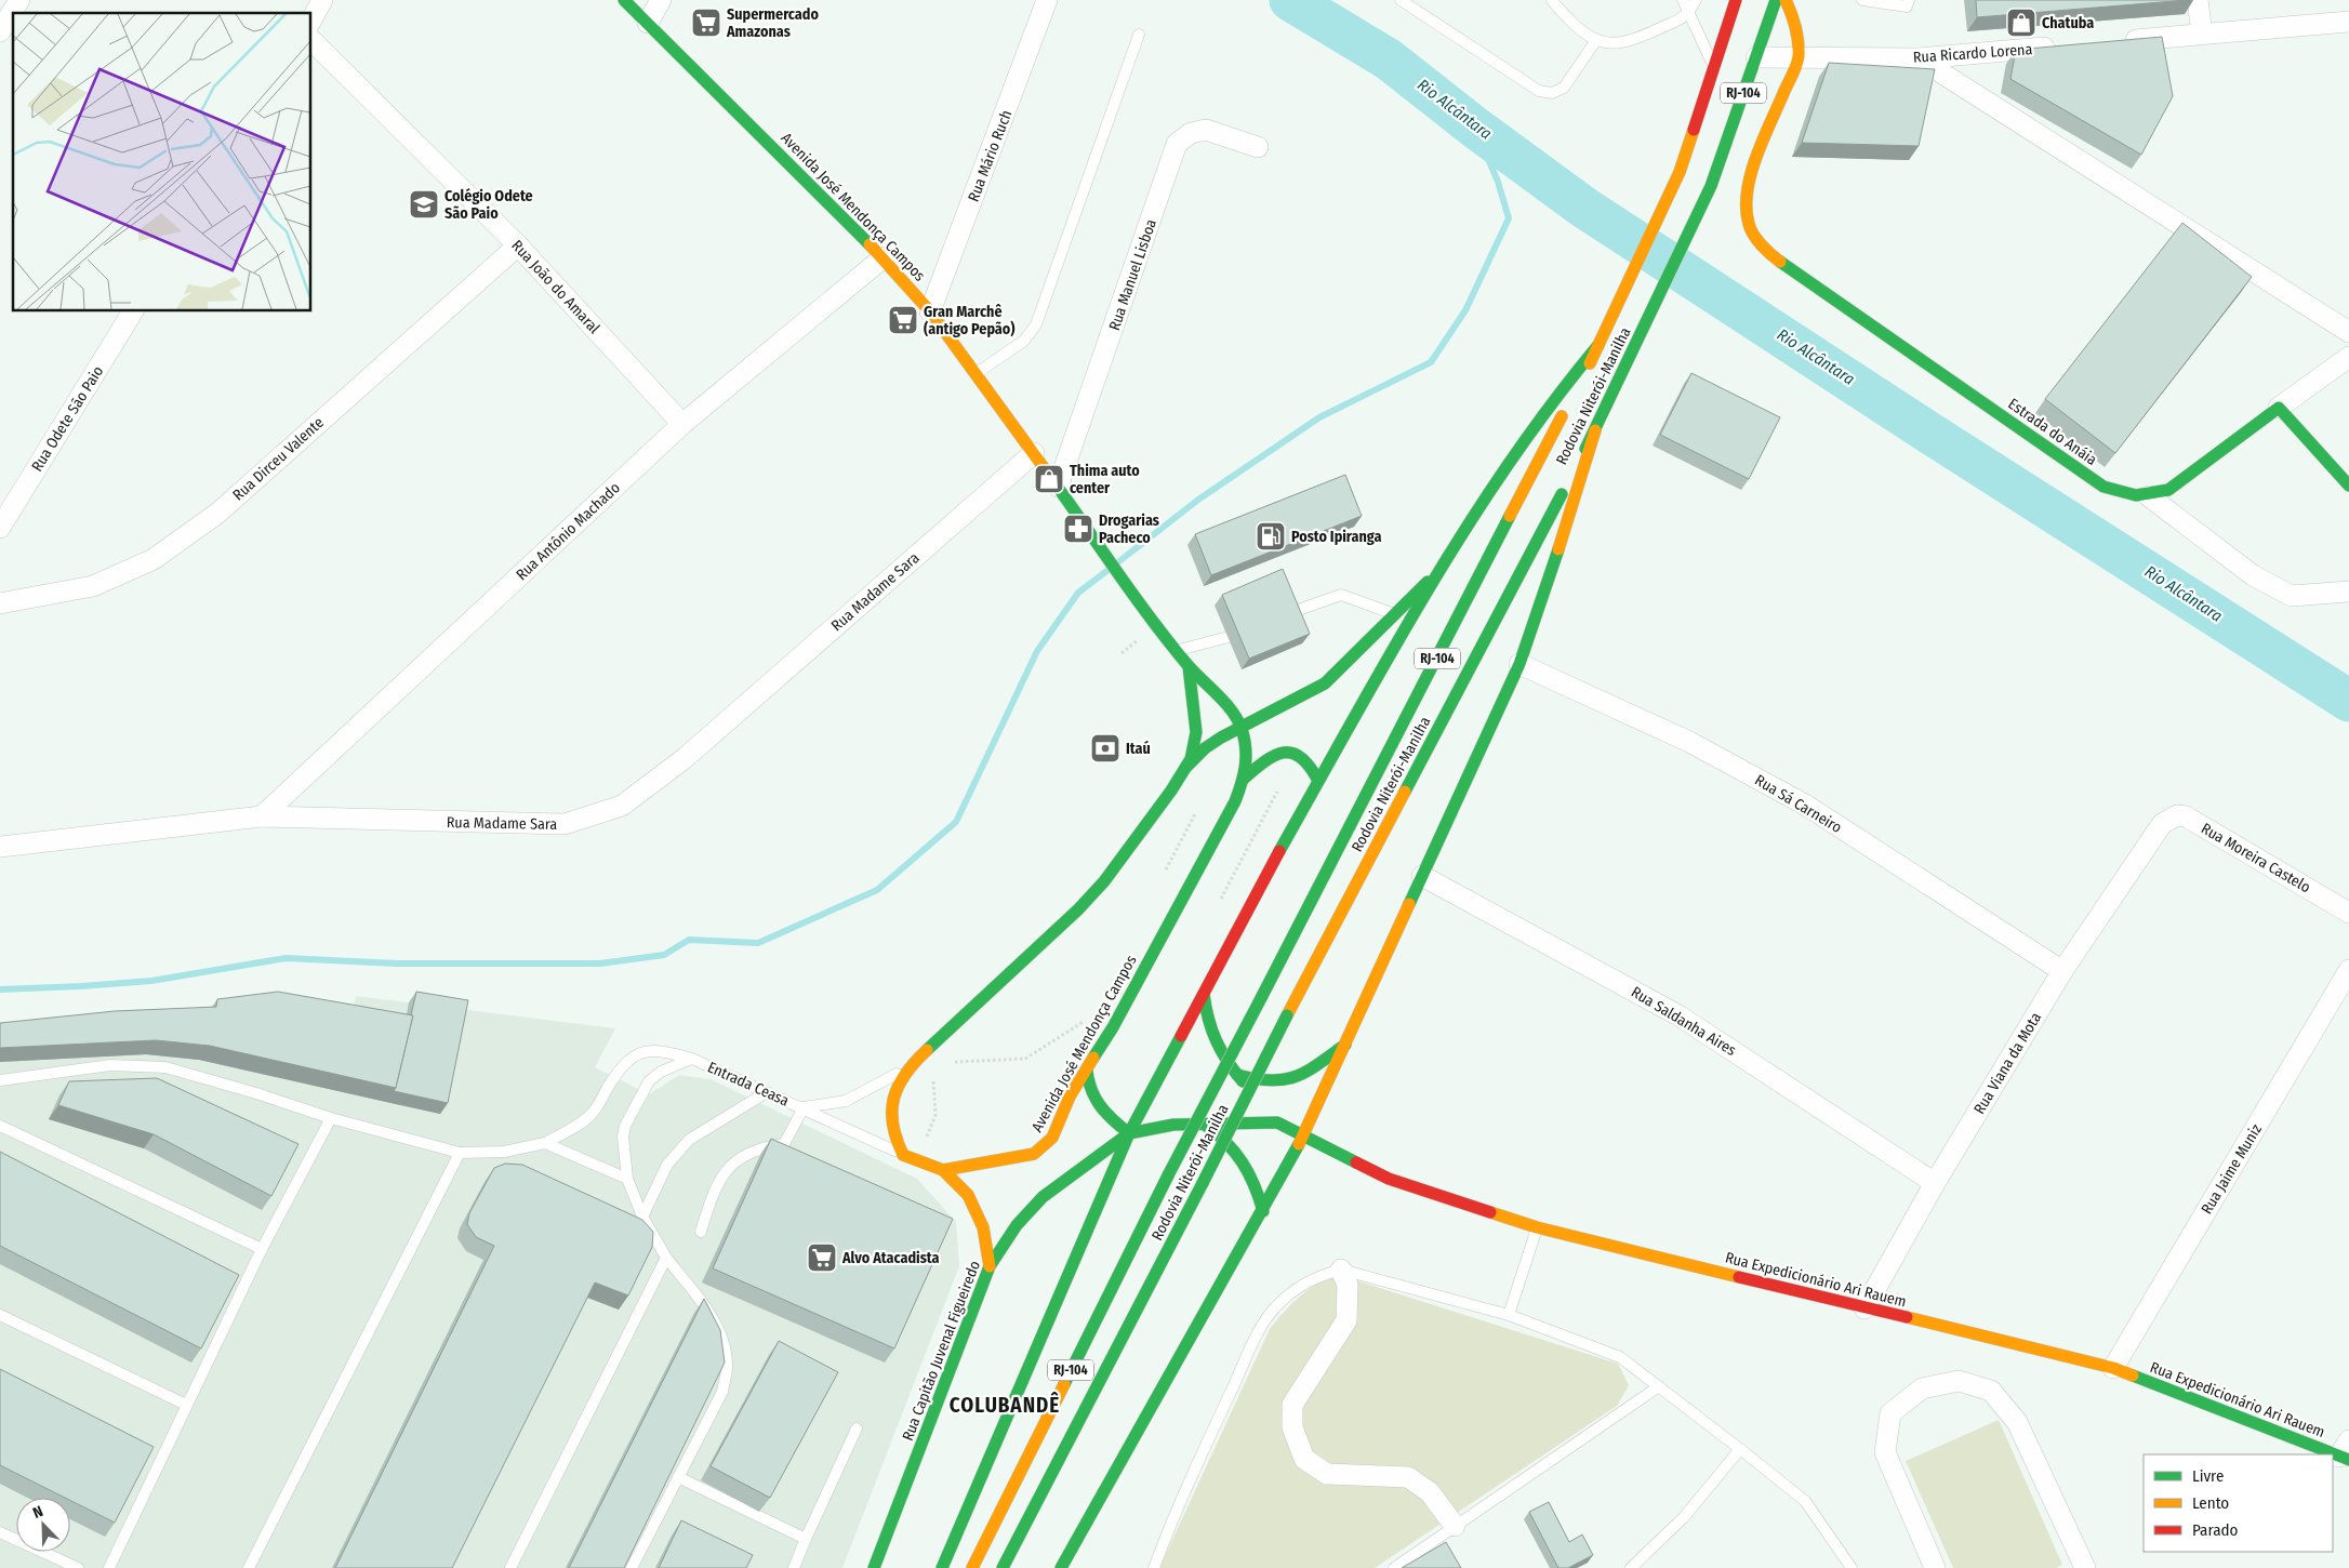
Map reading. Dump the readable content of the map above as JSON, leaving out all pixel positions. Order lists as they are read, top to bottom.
{
  "streets": {
    "main road": [
      "RJ-104",
      "Avenida José Mendonça Campos",
      "Rodovia Niterói-Manilha",
      "Estrada do Anáia",
      "Rua Expedicionário Ari Rauem",
      "Rua Capitão Juvenal Figueiredo"
    ],
    "street": [
      "Rua Ricardo Lorena",
      "Rua Mário Ruch",
      "Rua Manuel Lisboa",
      "Rua João do Amaral",
      "Rua Odete São Paio",
      "Rua Dirceu Valente",
      "Rua Antônio Machado",
      "Rua Madame Sara",
      "Rua Sá Carneiro",
      "Rua Moreira Castelo",
      "Rua Saldanha Aires",
      "Rua Viana da Mota",
      "Rua Jaime Muniz"
    ],
    "lane": ["Entrada Ceasa"]
  },
  "crossings": [
    ["Rua Ricardo Lorena", "Rodovia Niterói-Manilha"],
    ["Rua Ricardo Lorena", "Estrada do Anáia"],
    ["Rua Mário Ruch", "Avenida José Mendonça Campos"],
    ["Avenida José Mendonça Campos", "Rua Manuel Lisboa"],
    ["Avenida José Mendonça Campos", "Rua Antônio Machado"],
    ["Avenida José Mendonça Campos", "Rua Madame Sara"],
    ["Avenida José Mendonça Campos", "Entrada Ceasa"],
    ["Rua João do Amaral", "Rua Dirceu Valente"],
    ["Rua João do Amaral", "Rua Antônio Machado"],
    ["Rua Antônio Machado", "Rua Madame Sara"],
    ["Rua Sá Carneiro", "Rua Viana da Mota"],
    ["Rua Moreira Castelo", "Rua Viana da Mota"],
    ["Rua Saldanha Aires", "Rua Viana da Mota"],
    ["Rua Viana da Mota", "Rua Expedicionário Ari Rauem"],
    ["Rua Jaime Muniz", "Rua Expedicionário Ari Rauem"],
    ["Rua Expedicionário Ari Rauem", "Rua Capitão Juvenal Figueiredo"]
  ],
  "districts": ["COLUBANDÊ"],
  "water": ["Rio Alcântara"],
  "places": {
    "supermarket": ["Supermercado Amazonas", "Gran Marchê (antigo Pepão)", "Alvo Atacadista"],
    "shop": ["Chatuba", "Thima auto center"],
    "school or university": ["Colégio Odete São Paio"],
    "pharmacy": ["Drogarias Pacheco"],
    "fuel station": ["Posto Ipiranga"],
    "bank": ["Itaú"]
  },
  "legend": ["Livre", "Lento", "Parado"],
  "north": "top left"
}
